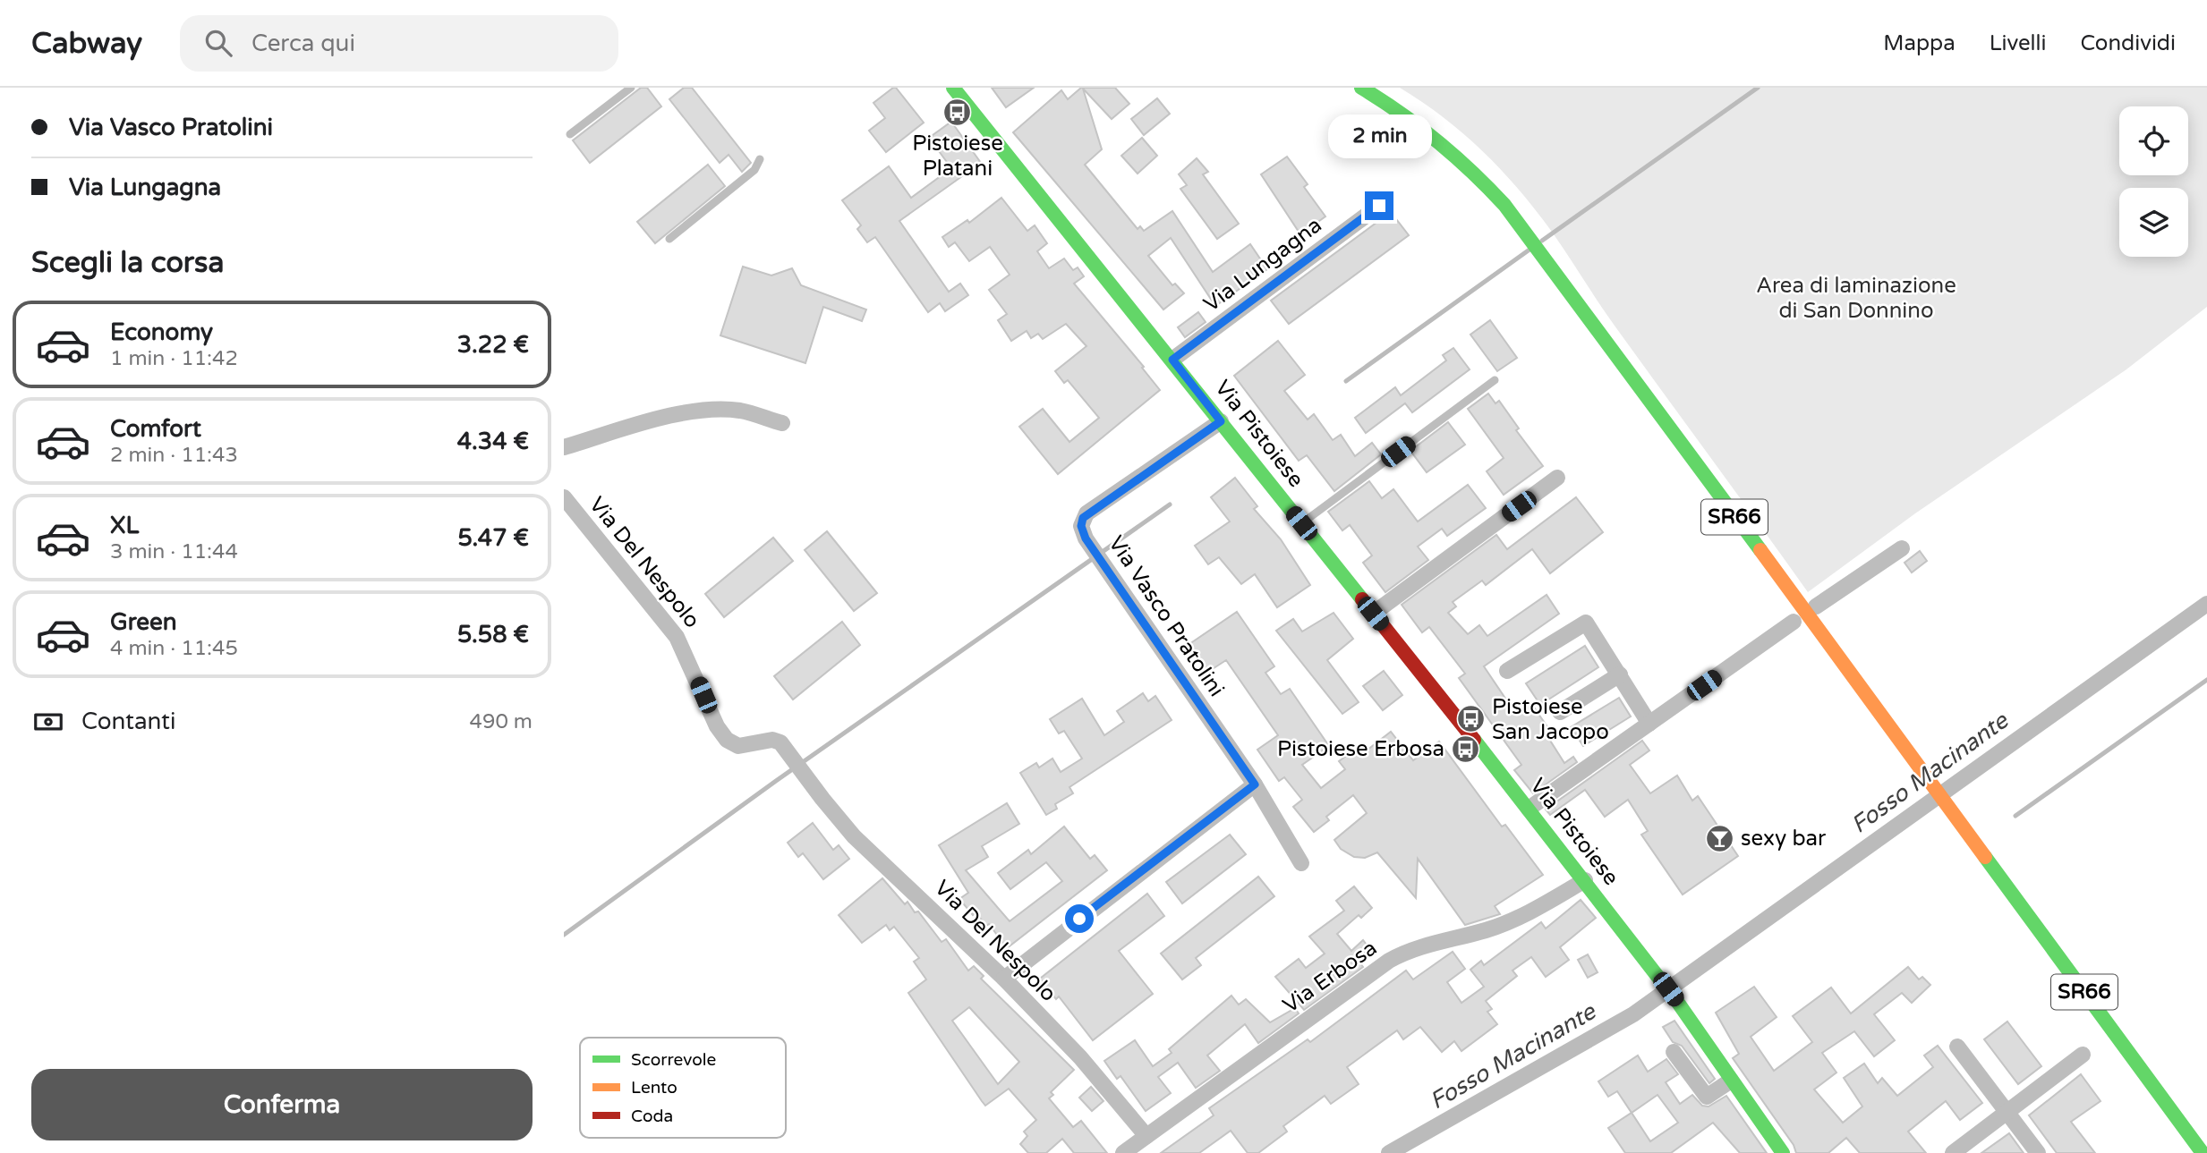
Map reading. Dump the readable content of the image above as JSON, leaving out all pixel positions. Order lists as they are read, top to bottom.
{
  "streets": {
    "street": [
      "Via Lungagna",
      "Via Pistoiese",
      "SR66",
      "Via Del Nespolo",
      "Via Vasco Pratolini",
      "Via Erbosa"
    ]
  },
  "crossings": [
    ["Via Lungagna", "Via Pistoiese"],
    ["Via Pistoiese", "Via Vasco Pratolini"],
    ["Via Pistoiese", "Via Erbosa"],
    ["Via Del Nespolo", "Via Erbosa"]
  ],
  "water": ["Fosso Macinante"],
  "parks": ["Area di laminazione di San Donnino"],
  "places": {
    "bus stop": ["Pistoiese Platani", "Pistoiese San Jacopo", "Pistoiese Erbosa"],
    "bar": ["sexy bar"]
  },
  "legend": ["Scorrevole", "Lento", "Coda"],
  "page": {
    "header": "Cabway",
    "search": "Cerca qui",
    "nav": ["Mappa", "Livelli", "Condividi"],
    "banner": ["Via Vasco Pratolini", "Via Lungagna"],
    "bubble": "2 min",
    "heading": "Scegli la corsa",
    "list": [
      {
        "name": "Economy",
        "note": "1 min · 11:42",
        "value": "3.22 €"
      },
      {
        "name": "Comfort",
        "note": "2 min · 11:43",
        "value": "4.34 €"
      },
      {
        "name": "XL",
        "note": "3 min · 11:44",
        "value": "5.47 €"
      },
      {
        "name": "Green",
        "note": "4 min · 11:45",
        "value": "5.58 €"
      }
    ],
    "pay": ["Contanti", "490 m"],
    "buttons": "Conferma"
  }
}
